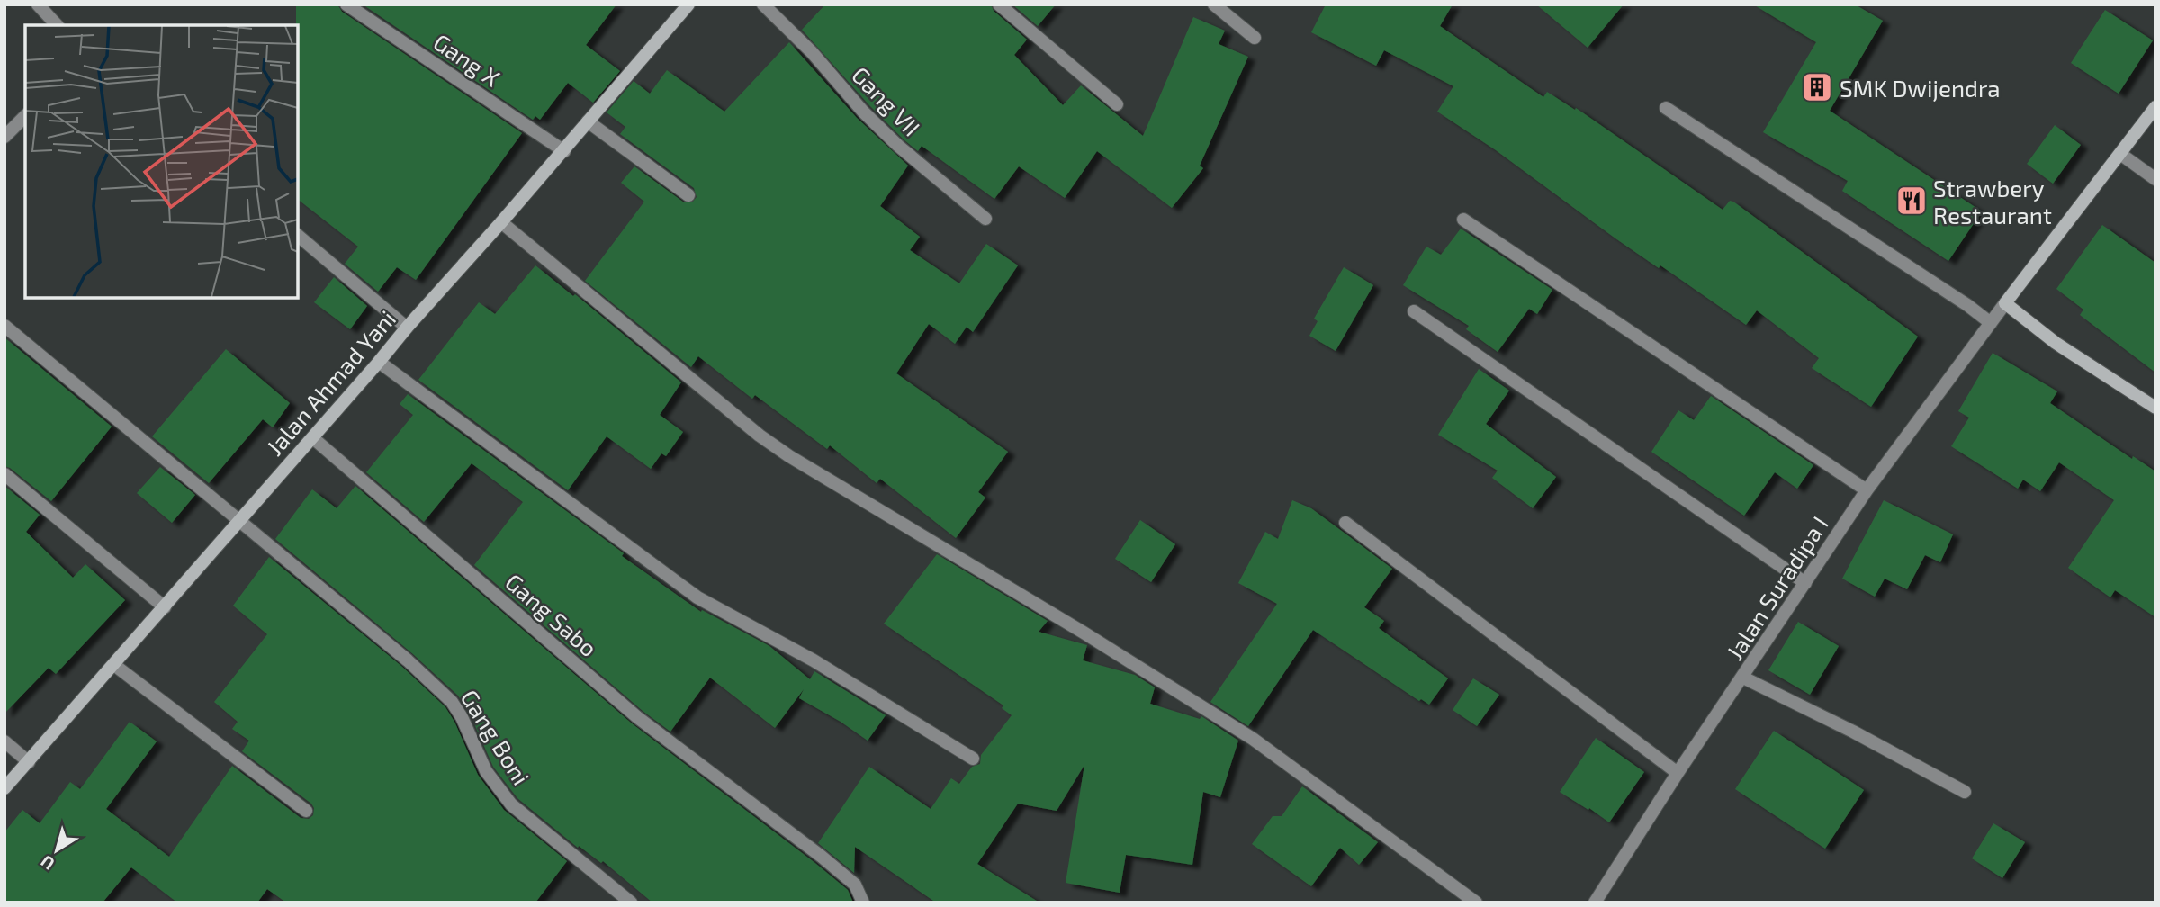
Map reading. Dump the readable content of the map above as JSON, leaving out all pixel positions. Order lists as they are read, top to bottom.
{
  "streets": {
    "main road": ["Jalan Ahmad Yani"],
    "street": [
      "Gang X",
      "Gang VII",
      "Jalan Suradipa I",
      "Gang Sabo",
      "Gang Boni"
    ]
  },
  "crossings": [
    ["Gang X", "Jalan Ahmad Yani"],
    ["Jalan Ahmad Yani", "Gang Sabo"],
    ["Jalan Ahmad Yani", "Gang Boni"]
  ],
  "places": {
    "building": ["SMK Dwijendra"],
    "restaurant": ["Strawbery Restaurant"]
  },
  "north": "bottom left"
}
